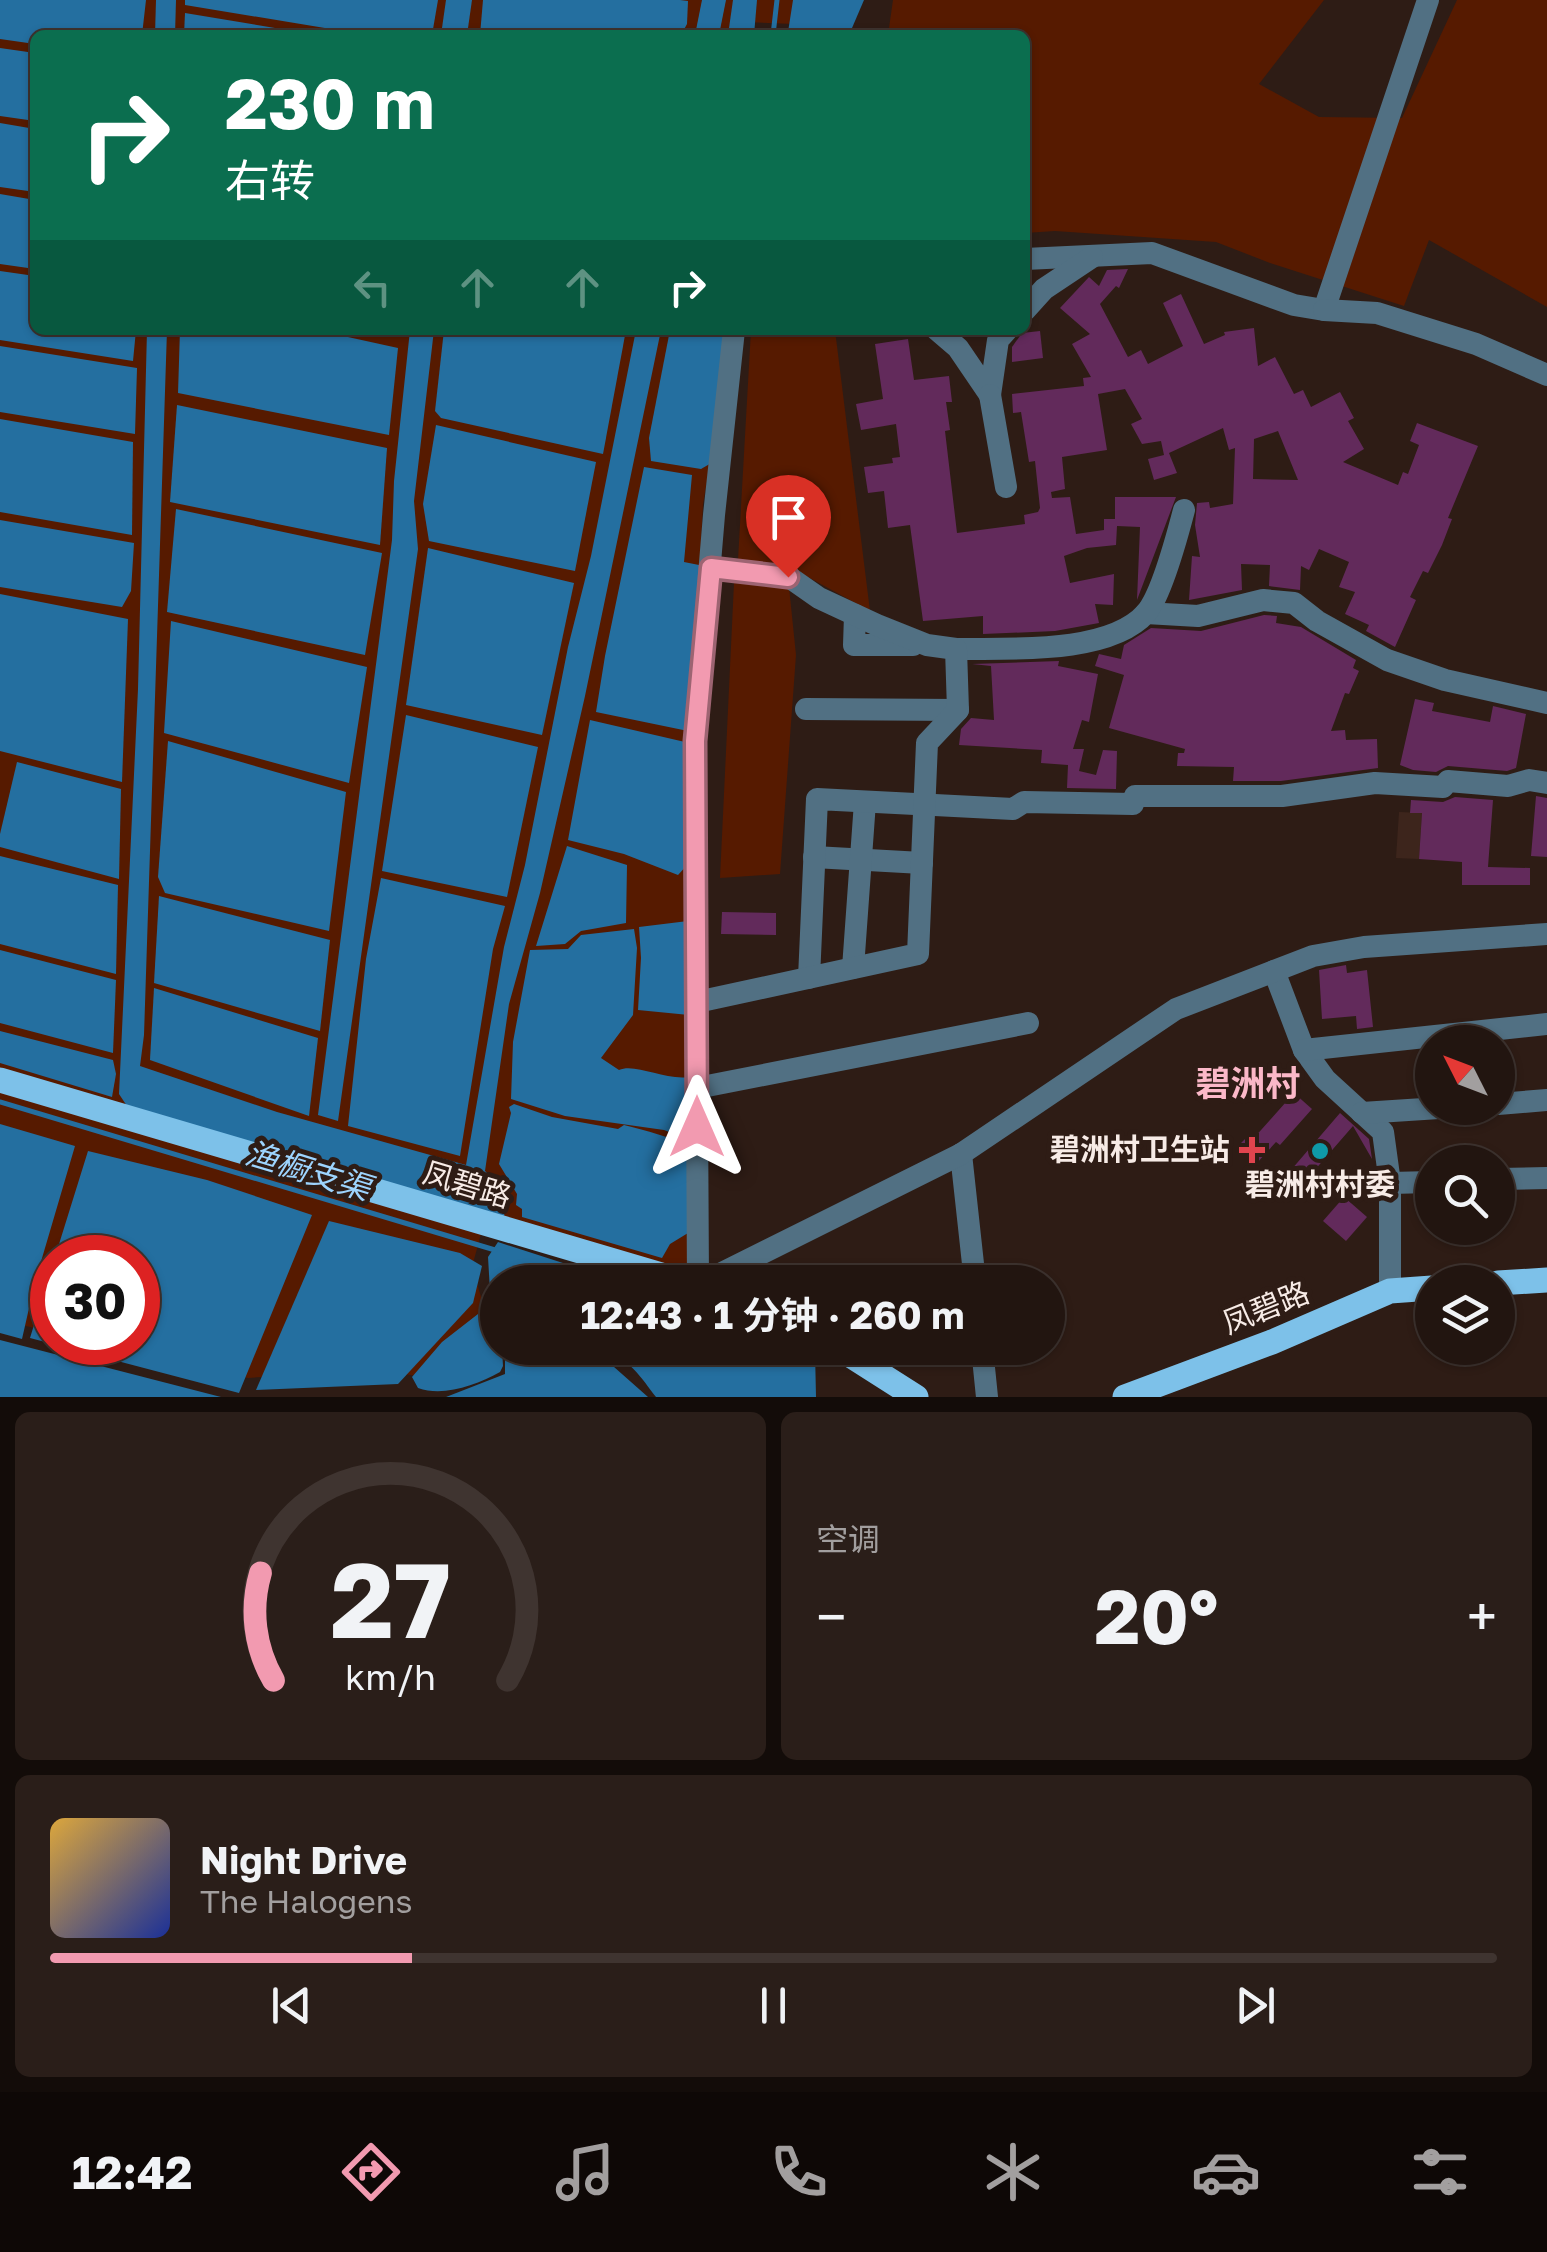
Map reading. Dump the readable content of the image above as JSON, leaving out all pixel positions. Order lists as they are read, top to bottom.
{
  "streets": {
    "main road": ["凤碧路"]
  },
  "districts": ["碧洲村"],
  "water": ["渔橱支渠"],
  "places": {
    "health": ["碧洲村卫生站"],
    "other": ["碧洲村村委"]
  },
  "north": "top left",
  "page": {
    "turn": ["230 m", "右转"],
    "limit": "30",
    "trip": "12:43 · 1 分钟 · 260 m",
    "tile": "空调",
    "heat": ["−", "20°", "+"],
    "song": ["Night Drive", "The Halogens"],
    "tabs": "12:42",
    "gauge": ["27", "km/h"]
  }
}
